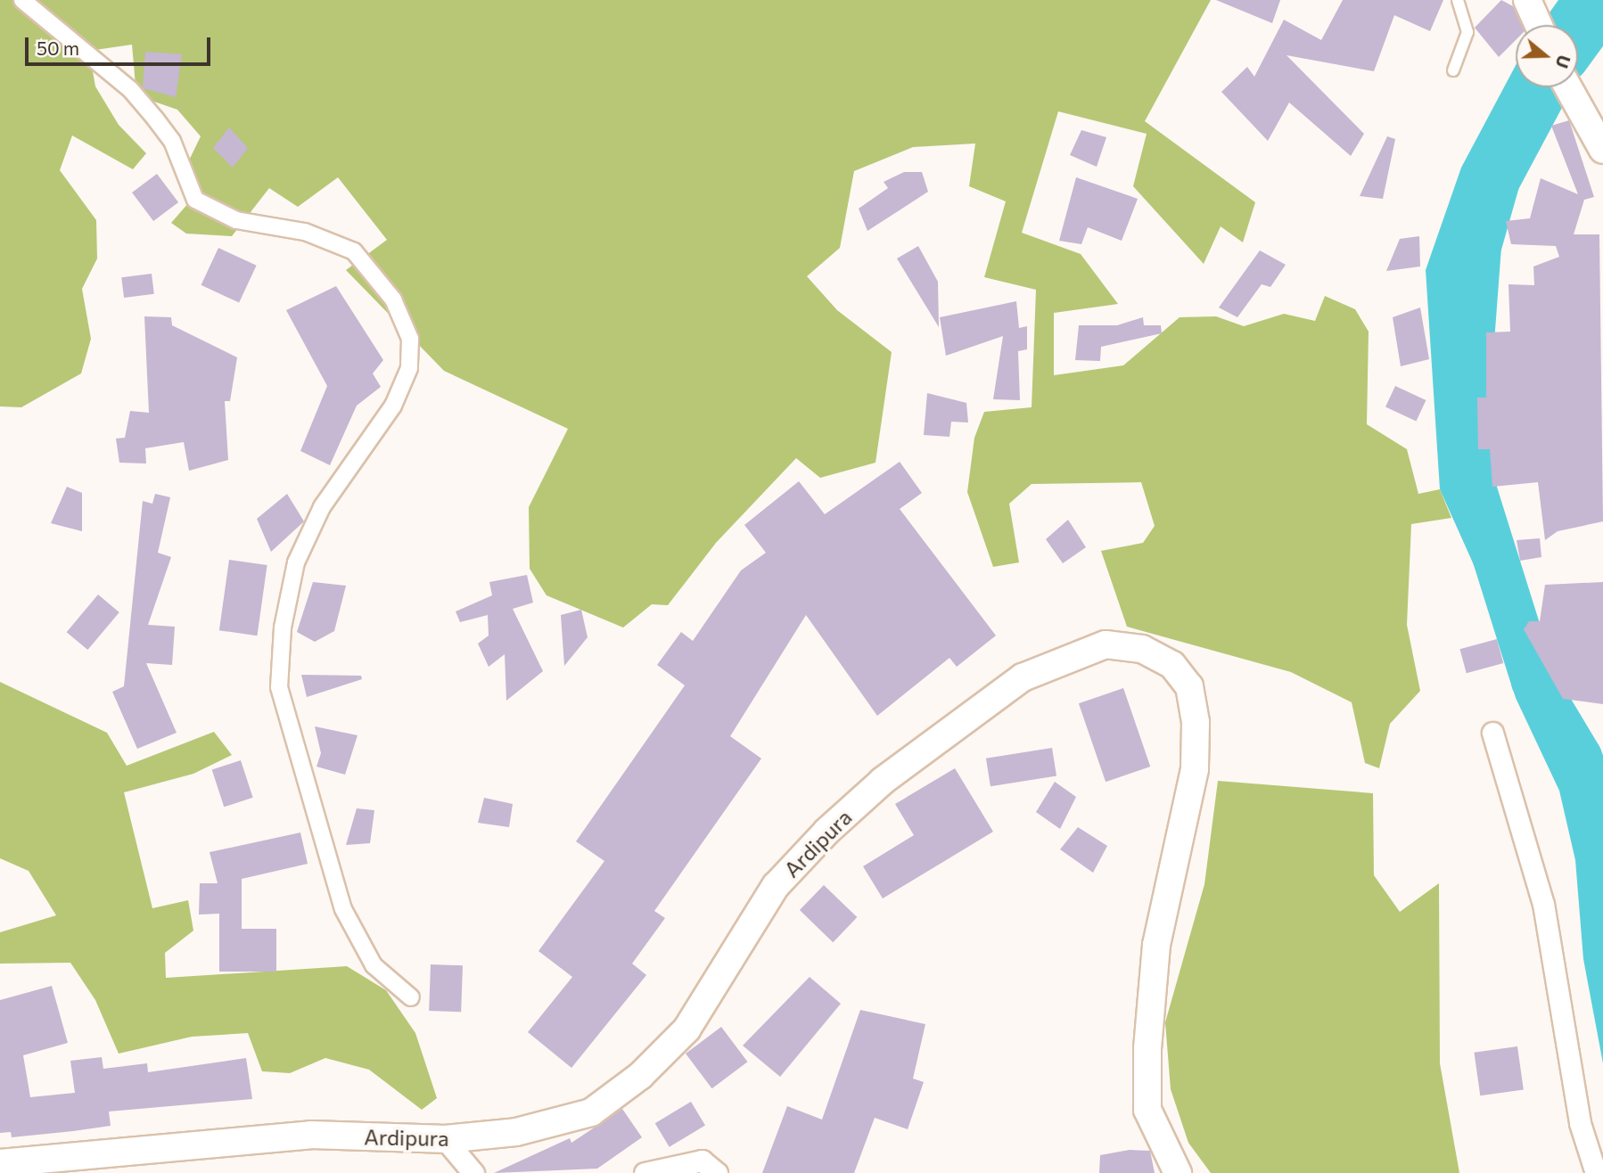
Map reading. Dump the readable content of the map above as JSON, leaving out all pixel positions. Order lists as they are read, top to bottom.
{
  "streets": {
    "street": ["Ardipura"]
  },
  "scale_bar": "50 m",
  "north": "right"
}
